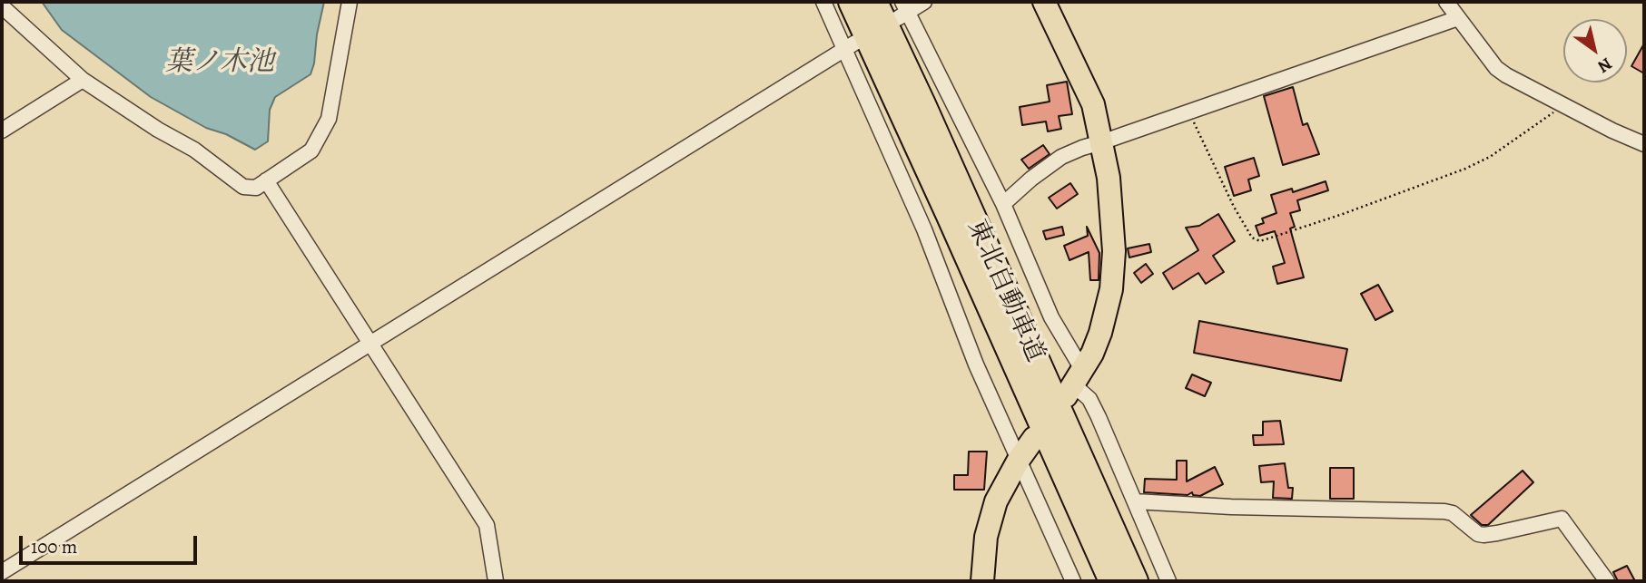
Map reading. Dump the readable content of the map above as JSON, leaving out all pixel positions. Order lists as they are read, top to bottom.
{
  "streets": {
    "highway": ["東北自動車道"]
  },
  "water": ["葉ノ木池"],
  "scale_bar": "100 m",
  "north": "bottom right"
}
